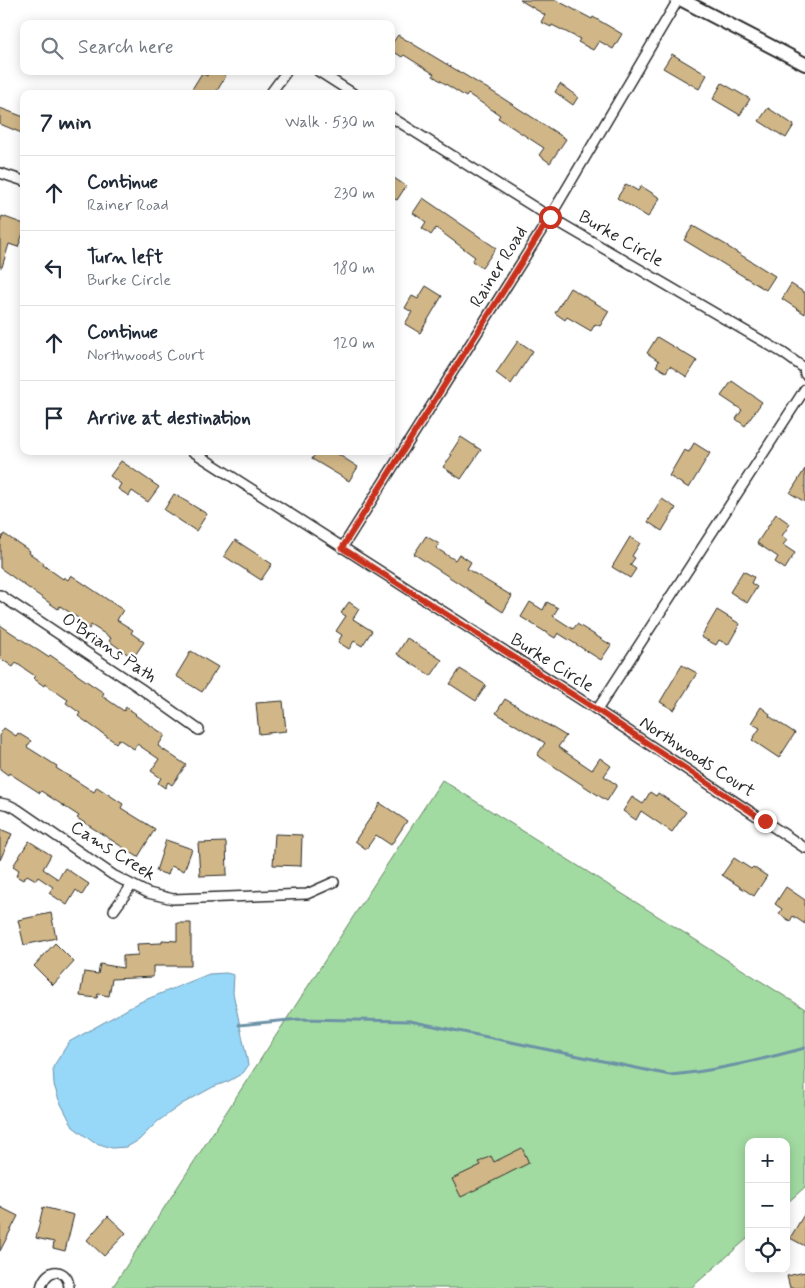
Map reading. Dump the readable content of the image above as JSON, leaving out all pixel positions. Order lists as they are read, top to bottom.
{
  "streets": {
    "street": [
      "Burke Circle",
      "Rainer Road",
      "O'Brians Path",
      "Northwoods Court",
      "Cams Creek"
    ]
  },
  "crossings": [
    ["Burke Circle", "Rainer Road"],
    ["Burke Circle", "Northwoods Court"]
  ],
  "page": {
    "search": "Search here",
    "heading": ["7 min", "Walk · 530 m"],
    "list": [
      ["Continue", "Rainer Road", "230 m"],
      ["Turn left", "Burke Circle", "180 m"],
      ["Continue", "Northwoods Court", "120 m"],
      "Arrive at destination"
    ],
    "map_buttons": ["+", "−"]
  }
}
